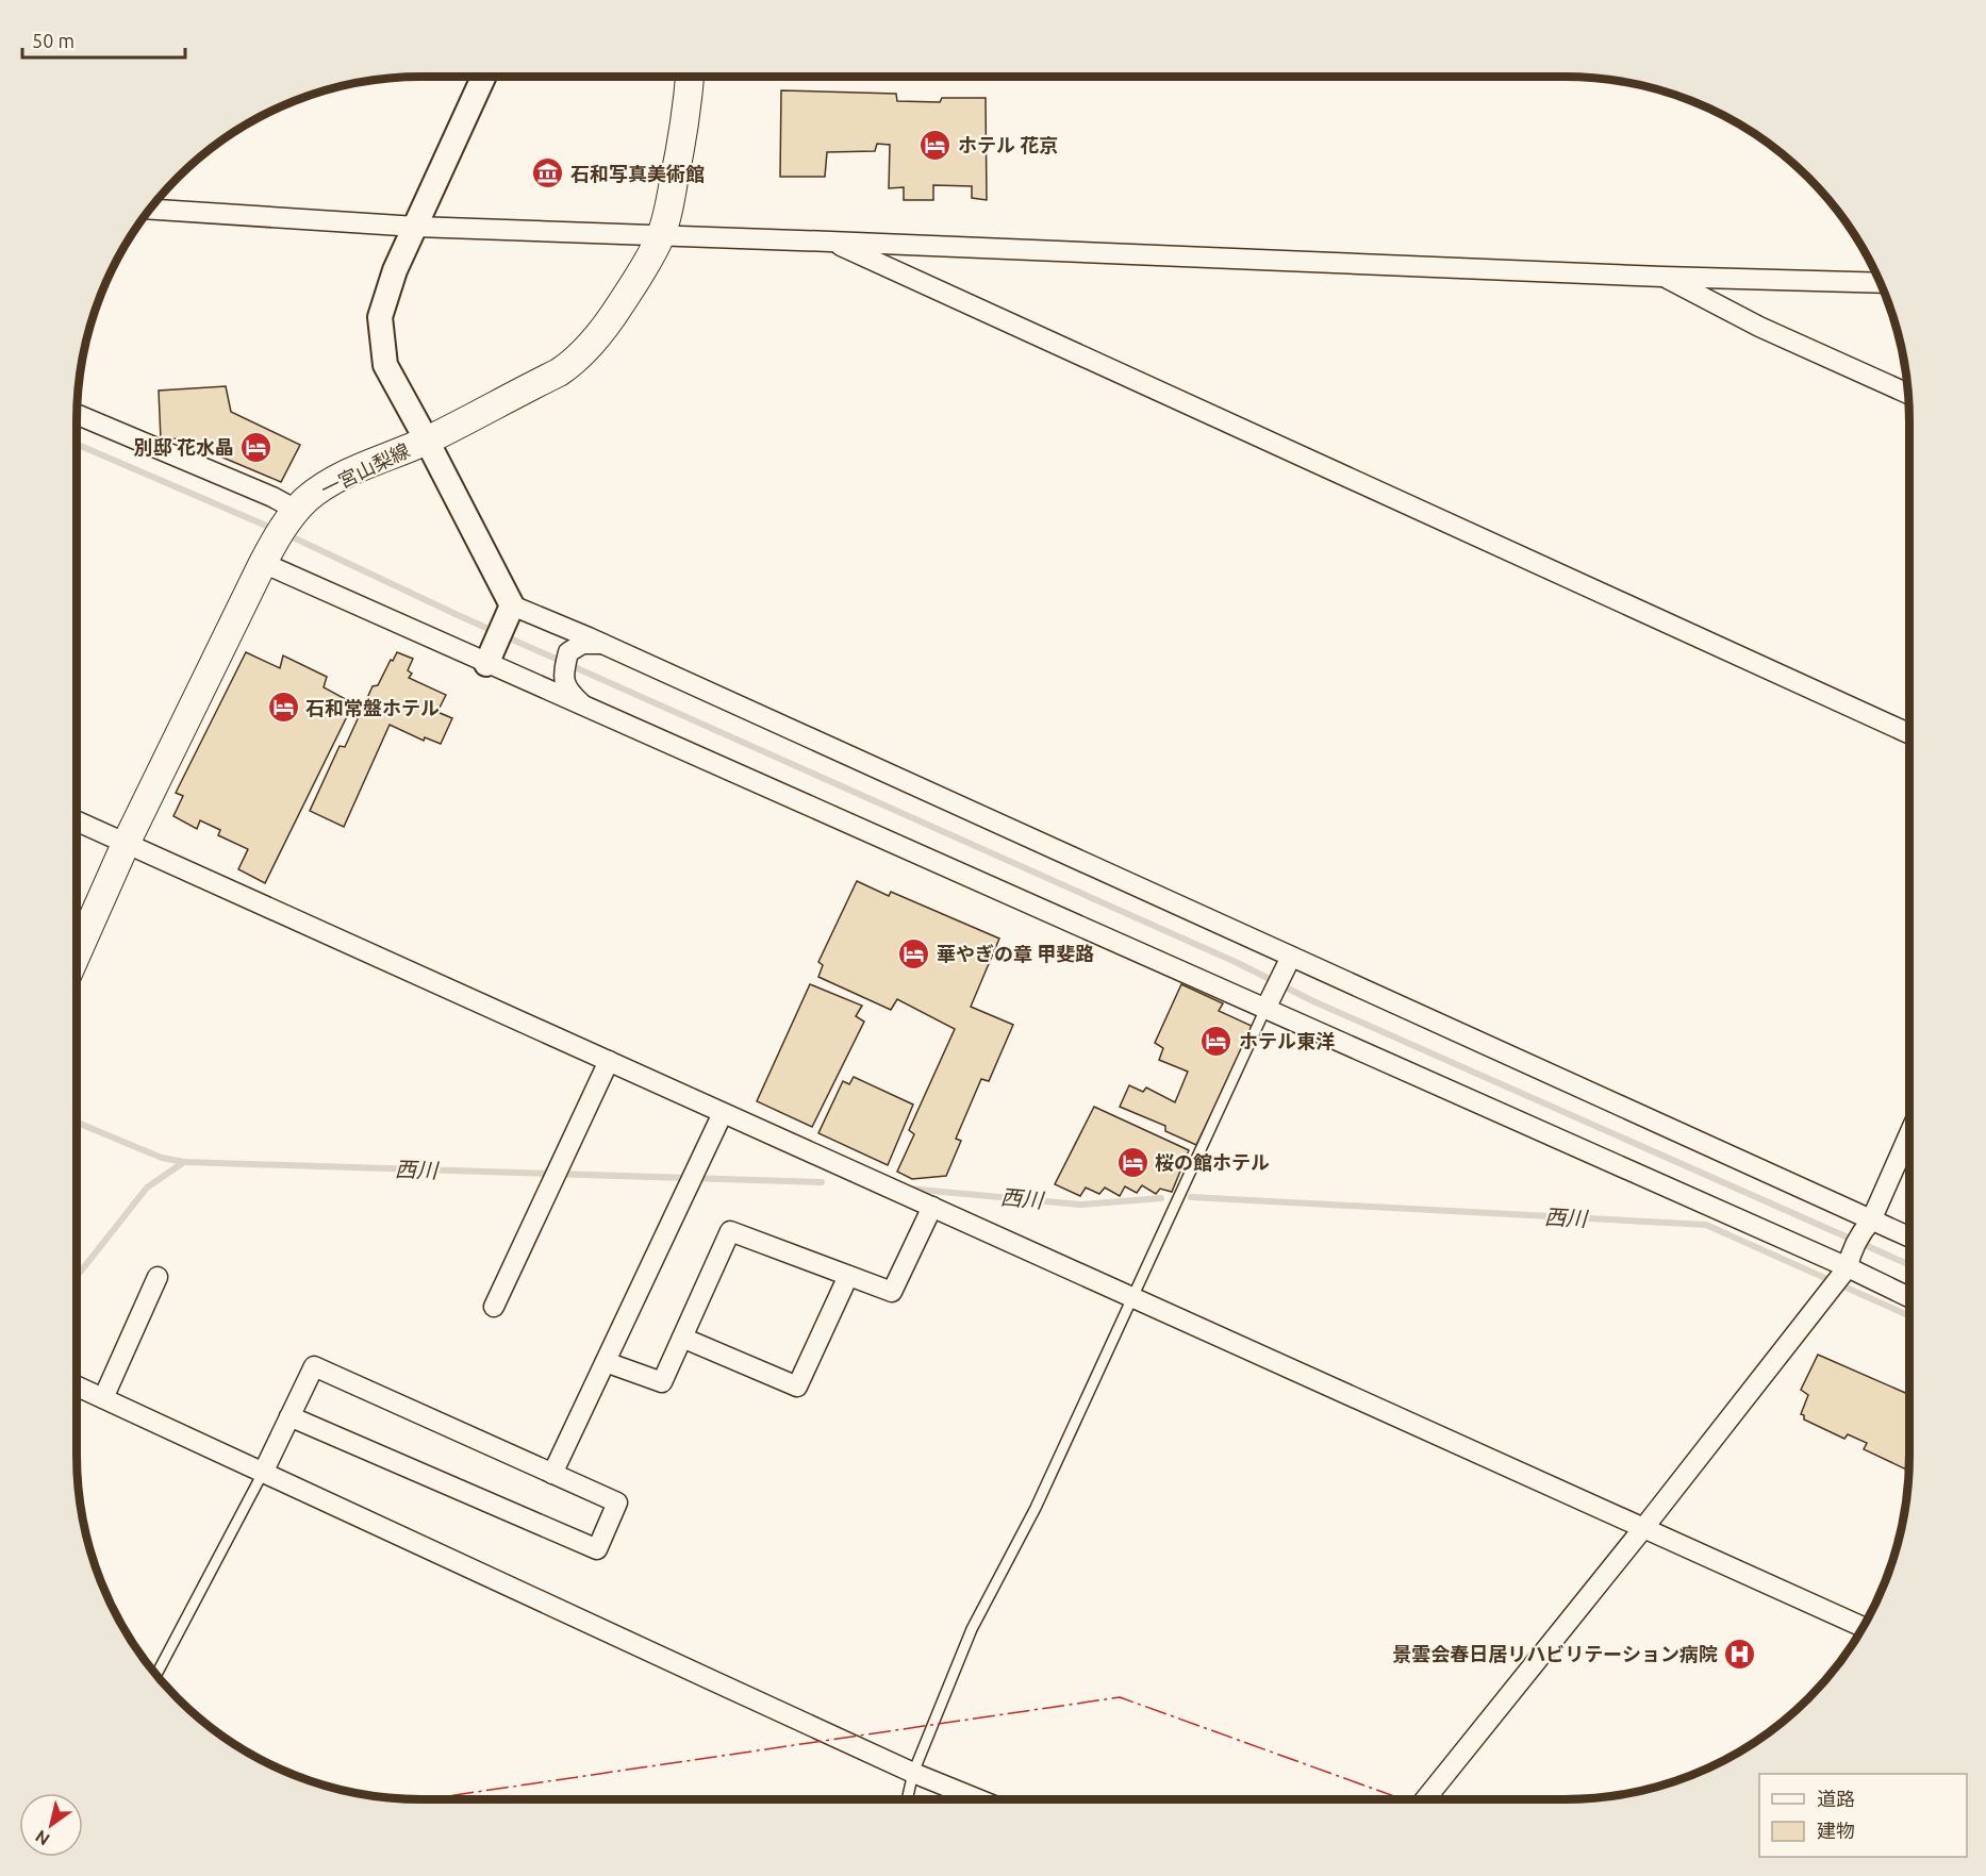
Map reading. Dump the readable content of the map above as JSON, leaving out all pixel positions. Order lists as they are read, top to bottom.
{
  "streets": {
    "main road": ["一宮山梨線"]
  },
  "water": ["西川"],
  "places": {
    "hotel": [
      "ホテル 花京",
      "別邸 花水晶",
      "石和常盤ホテル",
      "華やぎの章 甲斐路",
      "ホテル東洋",
      "桜の館ホテル"
    ],
    "museum": ["石和写真美術館"],
    "hospital": ["景雲会春日居リハビリテーション病院"]
  },
  "legend": ["道路", "建物"],
  "scale_bar": "50 m",
  "north": "bottom left"
}
